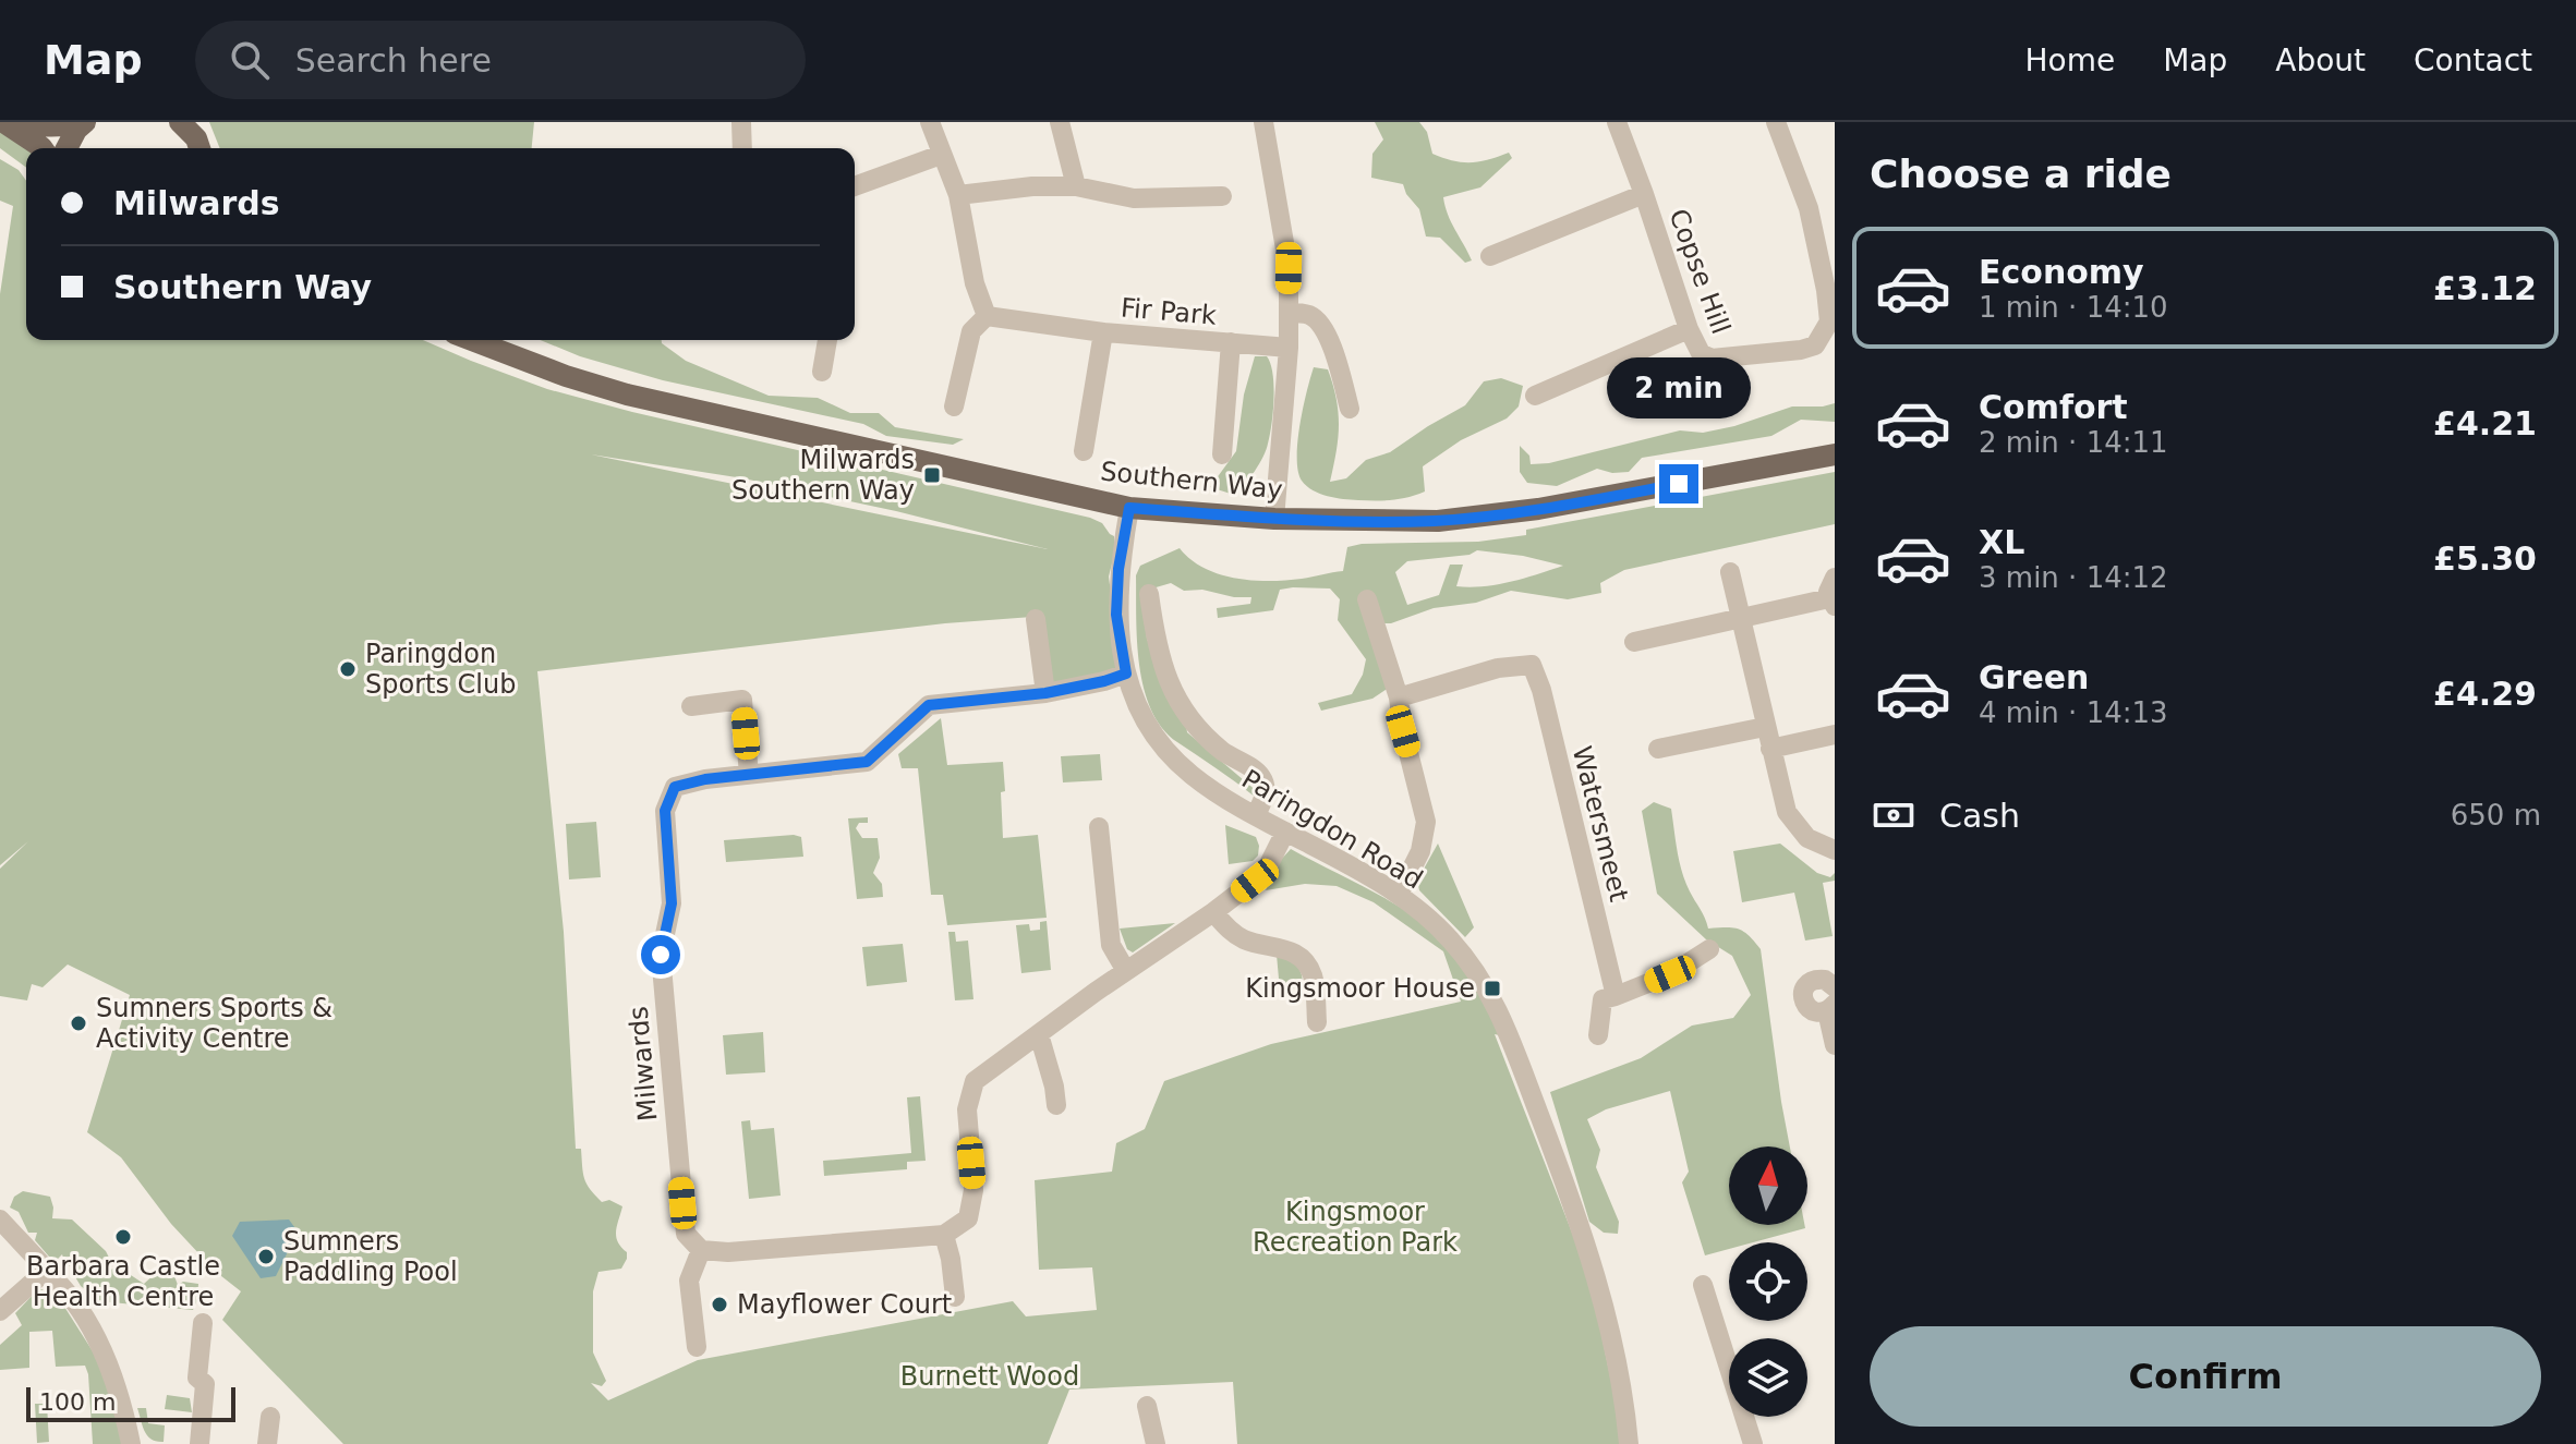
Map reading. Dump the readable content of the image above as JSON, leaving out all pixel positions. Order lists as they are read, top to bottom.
{
  "streets": {
    "main road": ["Southern Way"],
    "street": [
      "Copse Hill",
      "Fir Park",
      "Watersmeet",
      "Paringdon Road",
      "Milwards"
    ]
  },
  "crossings": [
    ["Southern Way", "Paringdon Road"],
    ["Paringdon Road", "Milwards"]
  ],
  "parks": ["Kingsmoor Recreation Park", "Burnett Wood"],
  "places": {
    "transit": ["Milwards Southern Way", "Kingsmoor House"],
    "other": [
      "Paringdon Sports Club",
      "Sumners Sports & Activity Centre",
      "Barbara Castle Health Centre",
      "Sumners Paddling Pool",
      "Mayflower Court"
    ]
  },
  "scale_bar": "100 m",
  "north": "top",
  "page": {
    "header": "Map",
    "search": "Search here",
    "nav": [
      "Home",
      "Map",
      "About",
      "Contact"
    ],
    "heading": "Choose a ride",
    "banner": ["Milwards", "Southern Way"],
    "list": [
      {
        "name": "Economy",
        "note": "1 min · 14:10",
        "value": "£3.12"
      },
      {
        "name": "Comfort",
        "note": "2 min · 14:11",
        "value": "£4.21"
      },
      {
        "name": "XL",
        "note": "3 min · 14:12",
        "value": "£5.30"
      },
      {
        "name": "Green",
        "note": "4 min · 14:13",
        "value": "£4.29"
      }
    ],
    "bubble": "2 min",
    "pay": ["Cash", "650 m"],
    "buttons": "Confirm",
    "scale": "100 m"
  }
}
